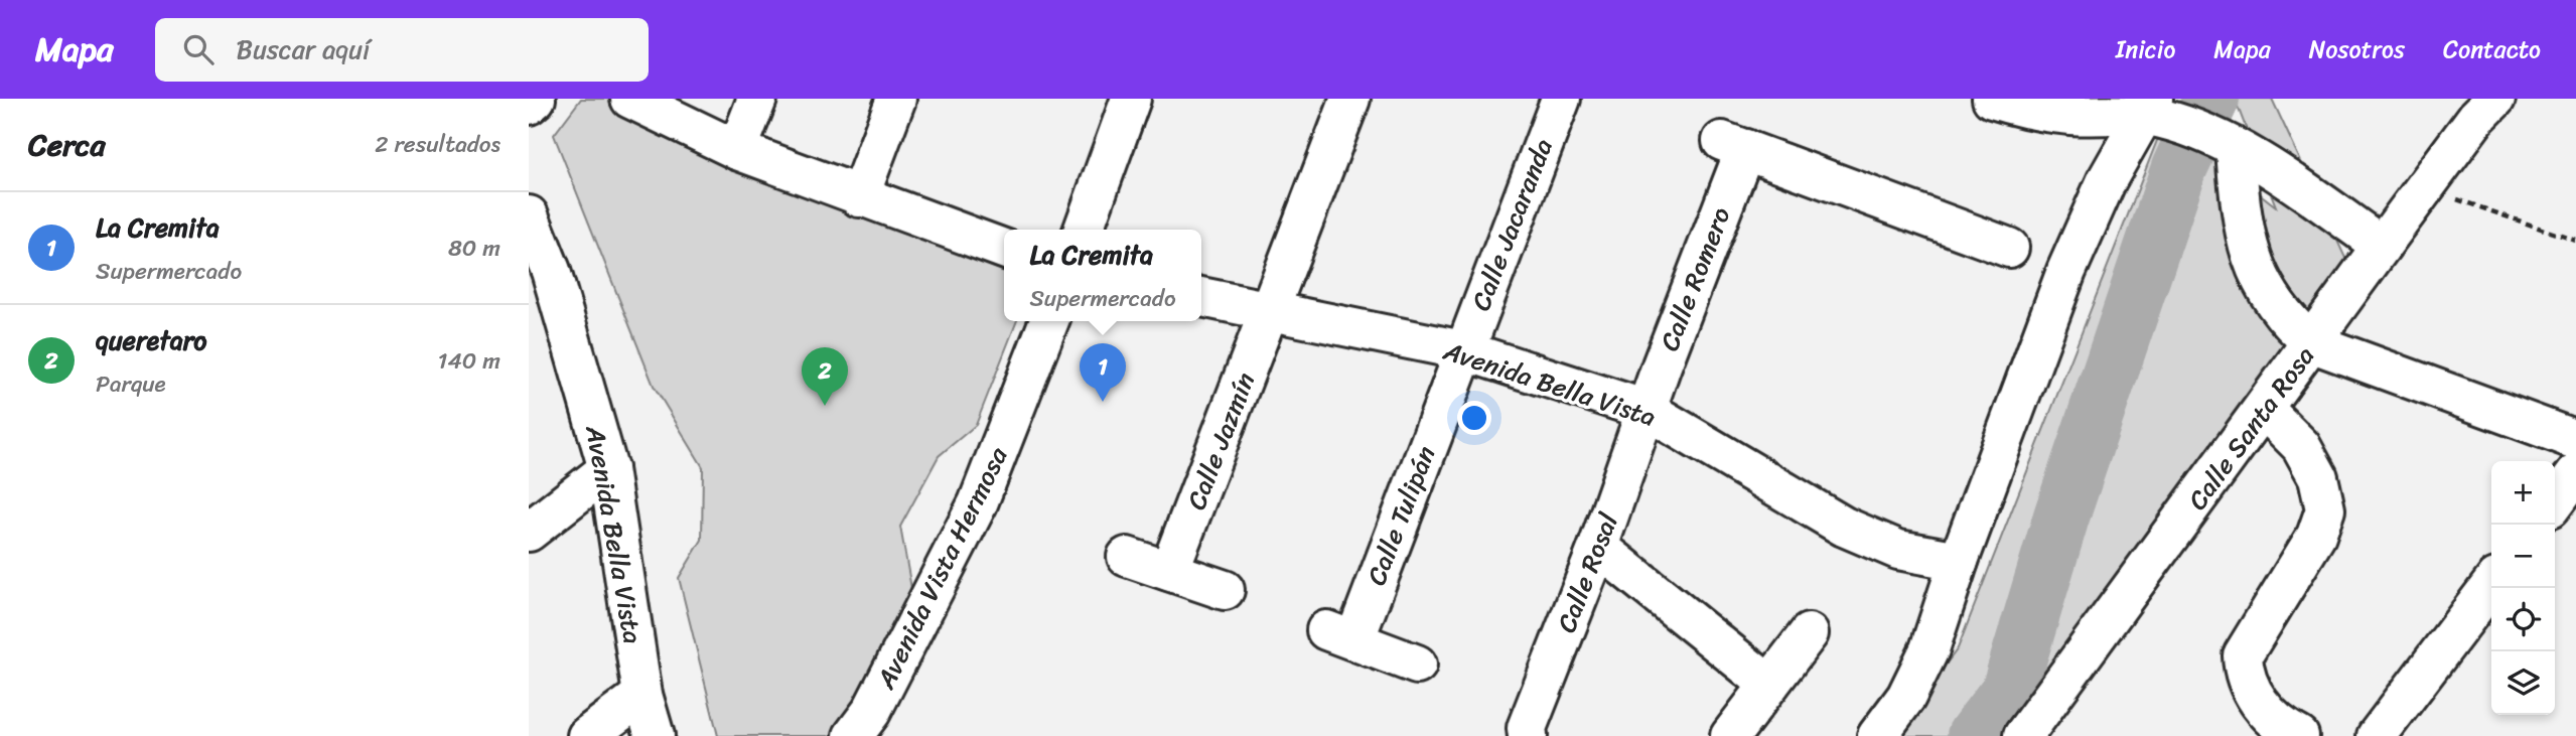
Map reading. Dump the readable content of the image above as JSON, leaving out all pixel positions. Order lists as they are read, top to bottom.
{
  "streets": {
    "street": [
      "Calle Jacaranda",
      "Calle Romero",
      "Avenida Bella Vista",
      "Calle Santa Rosa",
      "Calle Jazmín",
      "Calle Tulipán",
      "Avenida Vista Hermosa",
      "Calle Rosal"
    ]
  },
  "crossings": [
    ["Calle Jacaranda", "Avenida Bella Vista"],
    ["Calle Jacaranda", "Calle Tulipán"],
    ["Calle Romero", "Avenida Bella Vista"],
    ["Calle Romero", "Calle Rosal"],
    ["Avenida Bella Vista", "Calle Jazmín"],
    ["Avenida Bella Vista", "Calle Tulipán"],
    ["Avenida Bella Vista", "Calle Rosal"]
  ],
  "page": {
    "header": "Mapa",
    "search": "Buscar aquí",
    "nav": [
      "Inicio",
      "Mapa",
      "Nosotros",
      "Contacto"
    ],
    "heading": ["Cerca", "2 resultados"],
    "list": [
      {
        "mark": "1",
        "name": "La Cremita",
        "note": "Supermercado",
        "value": "80 m"
      },
      {
        "mark": "2",
        "name": "queretaro",
        "note": "Parque",
        "value": "140 m"
      }
    ],
    "popup": ["La Cremita", "Supermercado"],
    "pins": ["1", "2"],
    "map_buttons": ["+", "−"]
  }
}
